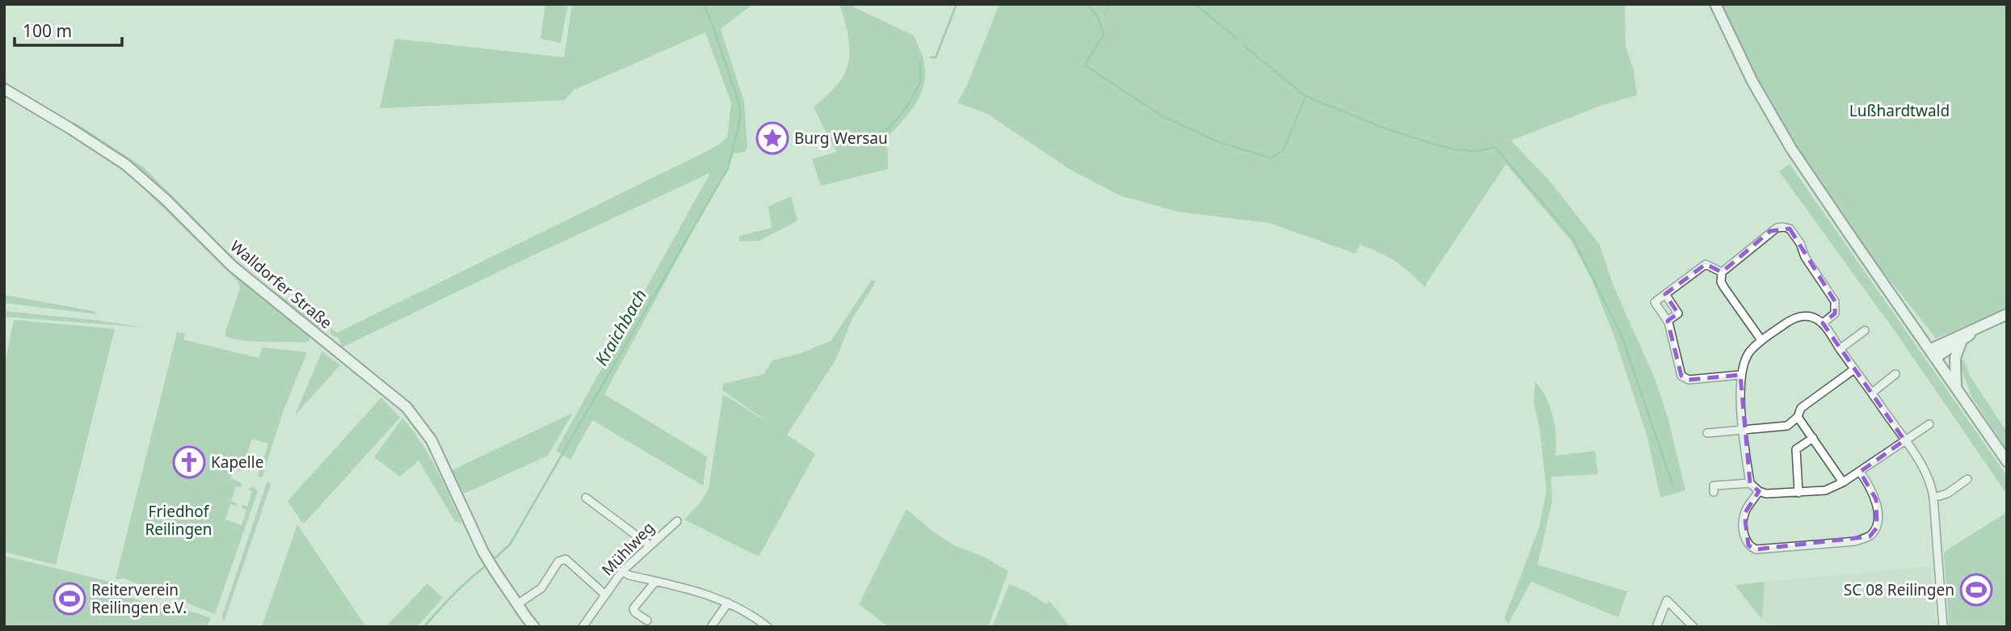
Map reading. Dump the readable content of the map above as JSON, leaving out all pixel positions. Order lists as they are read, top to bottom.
{
  "streets": {
    "street": ["Walldorfer Straße", "Mühlweg"]
  },
  "water": ["Kraichbach"],
  "parks": ["Lußhardtwald", "Friedhof Reilingen"],
  "places": {
    "place": ["Burg Wersau"],
    "church": ["Kapelle"],
    "sports": ["SC 08 Reilingen", "Reiterverein Reilingen e.V."]
  },
  "scale_bar": "100 m"
}
